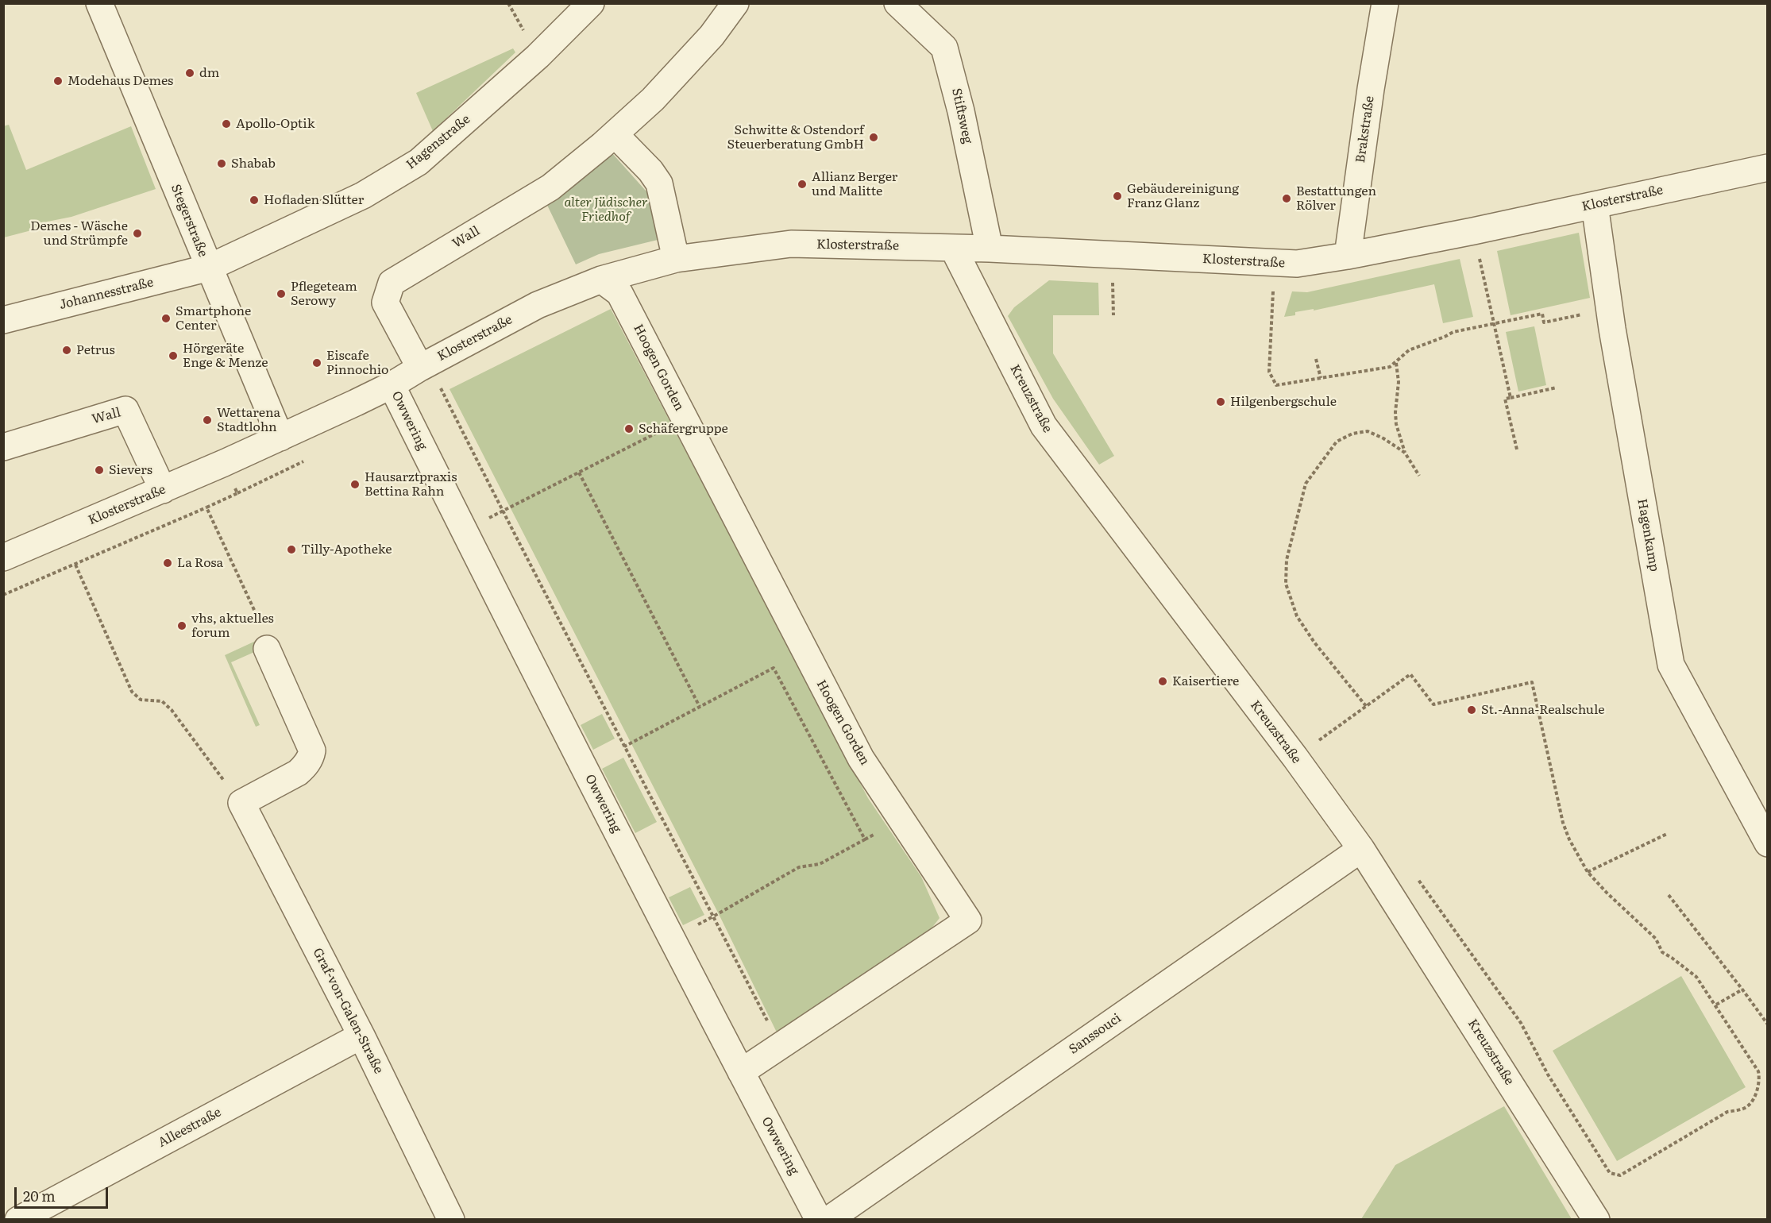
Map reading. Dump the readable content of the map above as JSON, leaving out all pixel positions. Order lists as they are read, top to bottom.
{
  "streets": {
    "street": [
      "Stiftsweg",
      "Brakstraße",
      "Hagenstraße",
      "Klosterstraße",
      "Stegerstraße",
      "Wall",
      "Johannesstraße",
      "Hoogen Gorden",
      "Kreuzstraße",
      "Owwering",
      "Hagenkamp",
      "Graf-von-Galen-Straße",
      "Sanssouci",
      "Alleestraße"
    ]
  },
  "crossings": [
    ["Stiftsweg", "Klosterstraße"],
    ["Brakstraße", "Klosterstraße"],
    ["Hagenstraße", "Stegerstraße"],
    ["Hagenstraße", "Johannesstraße"],
    ["Klosterstraße", "Stegerstraße"],
    ["Klosterstraße", "Wall"],
    ["Klosterstraße", "Hoogen Gorden"],
    ["Klosterstraße", "Kreuzstraße"],
    ["Klosterstraße", "Owwering"],
    ["Klosterstraße", "Hagenkamp"],
    ["Stegerstraße", "Johannesstraße"],
    ["Hoogen Gorden", "Owwering"],
    ["Kreuzstraße", "Sanssouci"],
    ["Graf-von-Galen-Straße", "Alleestraße"]
  ],
  "parks": ["alter Jüdischer Friedhof"],
  "places": [
    "dm",
    "Modehaus Demes",
    "Apollo-Optik",
    "Schwitte & Ostendorf Steuerberatung GmbH",
    "Shabab",
    "Allianz Berger und Malitte",
    "Gebäudereinigung Franz Glanz",
    "Bestattungen Rölver",
    "Hofladen Slütter",
    "Demes - Wäsche und Strümpfe",
    "Pflegeteam Serowy",
    "Smartphone Center",
    "Petrus",
    "Hörgeräte Enge & Menze",
    "Eiscafe Pinnochio",
    "Hilgenbergschule",
    "Wettarena Stadtlohn",
    "Schäfergruppe",
    "Sievers",
    "Hausarztpraxis Bettina Rahn",
    "Tilly-Apotheke",
    "La Rosa",
    "vhs, aktuelles forum",
    "Kaisertiere",
    "St.-Anna-Realschule"
  ],
  "scale_bar": "20 m"
}
